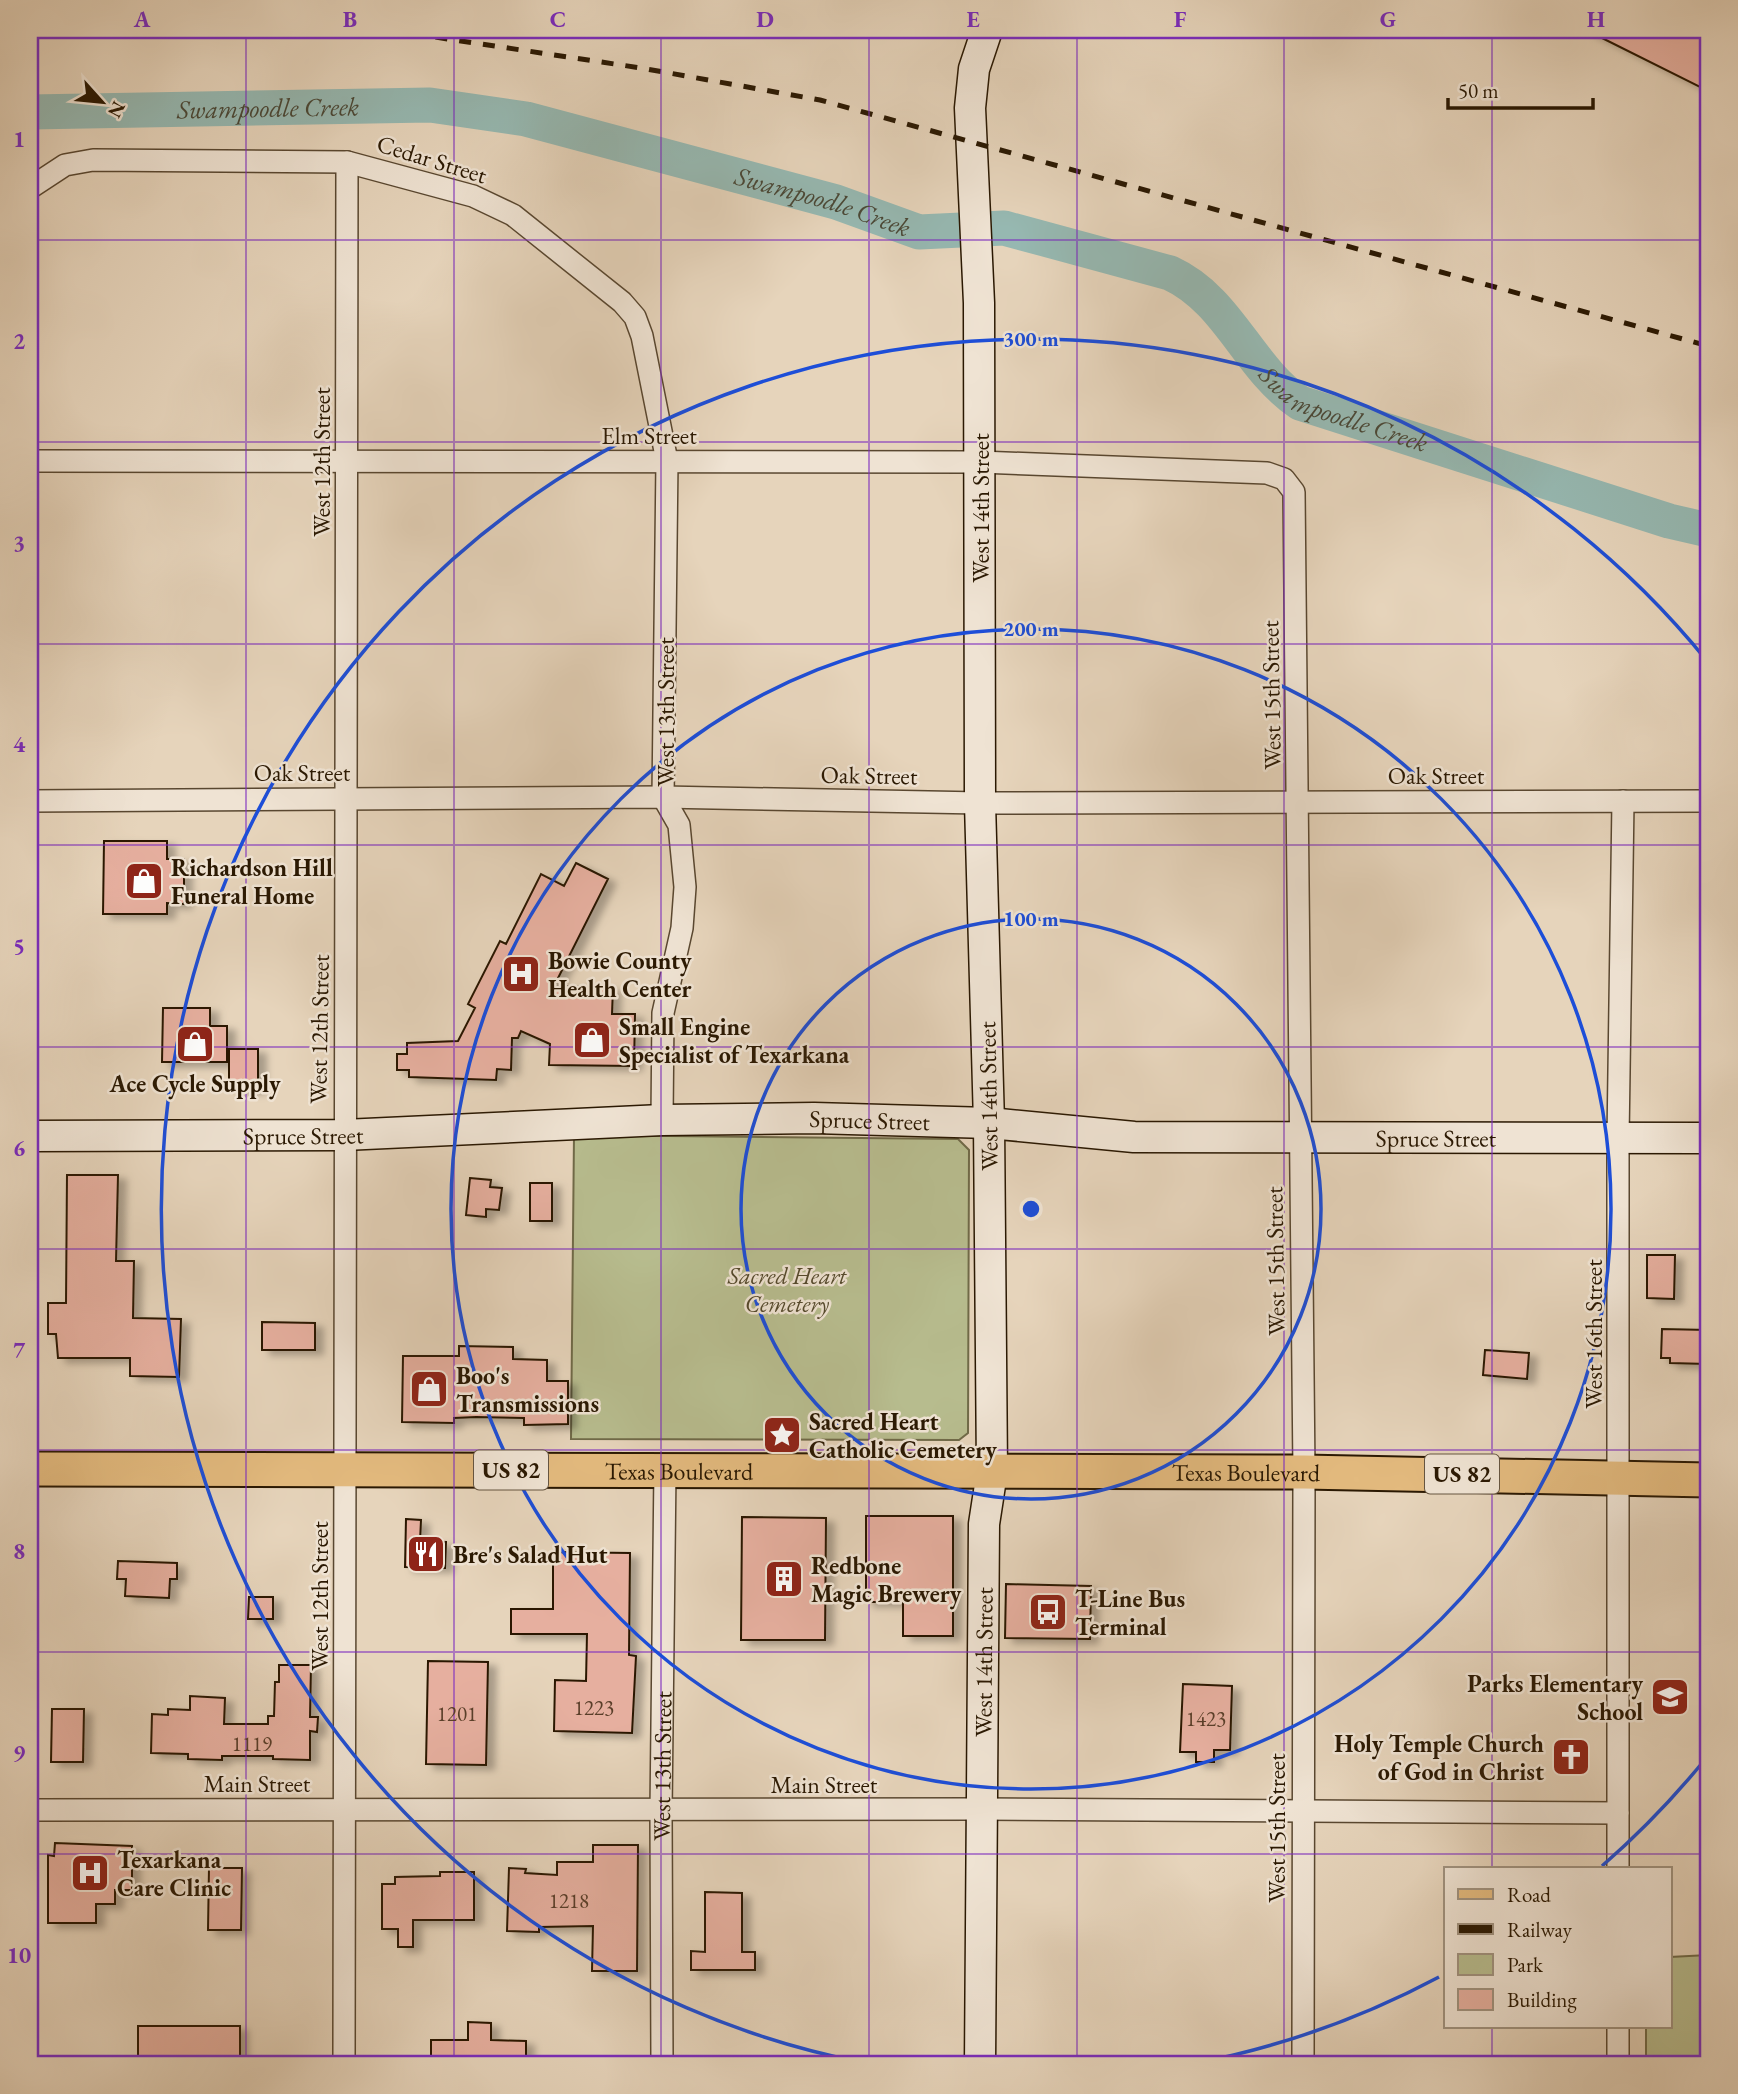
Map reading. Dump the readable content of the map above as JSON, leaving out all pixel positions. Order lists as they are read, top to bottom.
{
  "streets": {
    "main road": ["US 82", "Texas Boulevard"],
    "street": [
      "Cedar Street",
      "Elm Street",
      "West 12th Street",
      "West 14th Street",
      "West 15th Street",
      "West 13th Street",
      "Oak Street",
      "Spruce Street",
      "West 16th Street",
      "Main Street"
    ]
  },
  "crossings": [
    ["Cedar Street", "West 12th Street"],
    ["Cedar Street", "West 13th Street"],
    ["Elm Street", "West 12th Street"],
    ["Elm Street", "West 14th Street"],
    ["Elm Street", "West 15th Street"],
    ["Elm Street", "West 13th Street"],
    ["West 12th Street", "Oak Street"],
    ["West 12th Street", "Spruce Street"],
    ["West 12th Street", "Texas Boulevard"],
    ["West 12th Street", "Main Street"],
    ["West 14th Street", "Oak Street"],
    ["West 14th Street", "Spruce Street"],
    ["West 14th Street", "Texas Boulevard"],
    ["West 14th Street", "Main Street"],
    ["West 15th Street", "Oak Street"],
    ["West 15th Street", "Spruce Street"],
    ["West 15th Street", "Texas Boulevard"],
    ["West 15th Street", "Main Street"],
    ["West 13th Street", "Oak Street"],
    ["West 13th Street", "Spruce Street"],
    ["West 13th Street", "Texas Boulevard"],
    ["West 13th Street", "Main Street"],
    ["Oak Street", "West 16th Street"],
    ["Spruce Street", "West 16th Street"],
    ["West 16th Street", "Texas Boulevard"],
    ["West 16th Street", "Main Street"]
  ],
  "water": ["Swampoodle Creek"],
  "parks": ["Sacred Heart Cemetery"],
  "places": {
    "shop": [
      "Richardson Hill Funeral Home",
      "Small Engine Specialist of Texarkana",
      "Ace Cycle Supply",
      "Boo's Transmissions"
    ],
    "hospital": ["Bowie County Health Center", "Texarkana Care Clinic"],
    "place": ["Sacred Heart Catholic Cemetery"],
    "restaurant": ["Bre's Salad Hut"],
    "building": ["Redbone Magic Brewery"],
    "bus stop": ["T-Line Bus Terminal"],
    "school or university": ["Parks Elementary School"],
    "church": ["Holy Temple Church of God in Christ"]
  },
  "house_numbers": [
    "1223",
    "1201",
    "1423",
    "1119",
    "1218"
  ],
  "legend": [
    "Road",
    "Railway",
    "Park",
    "Building"
  ],
  "scale_bar": "50 m",
  "north": "bottom right",
  "grid": {
    "columns": [
      "A",
      "B",
      "C",
      "D",
      "E",
      "F",
      "G",
      "H"
    ],
    "rows": [
      "1",
      "2",
      "3",
      "4",
      "5",
      "6",
      "7",
      "8",
      "9",
      "10"
    ]
  },
  "rings": ["300 m", "200 m", "100 m"]
}
